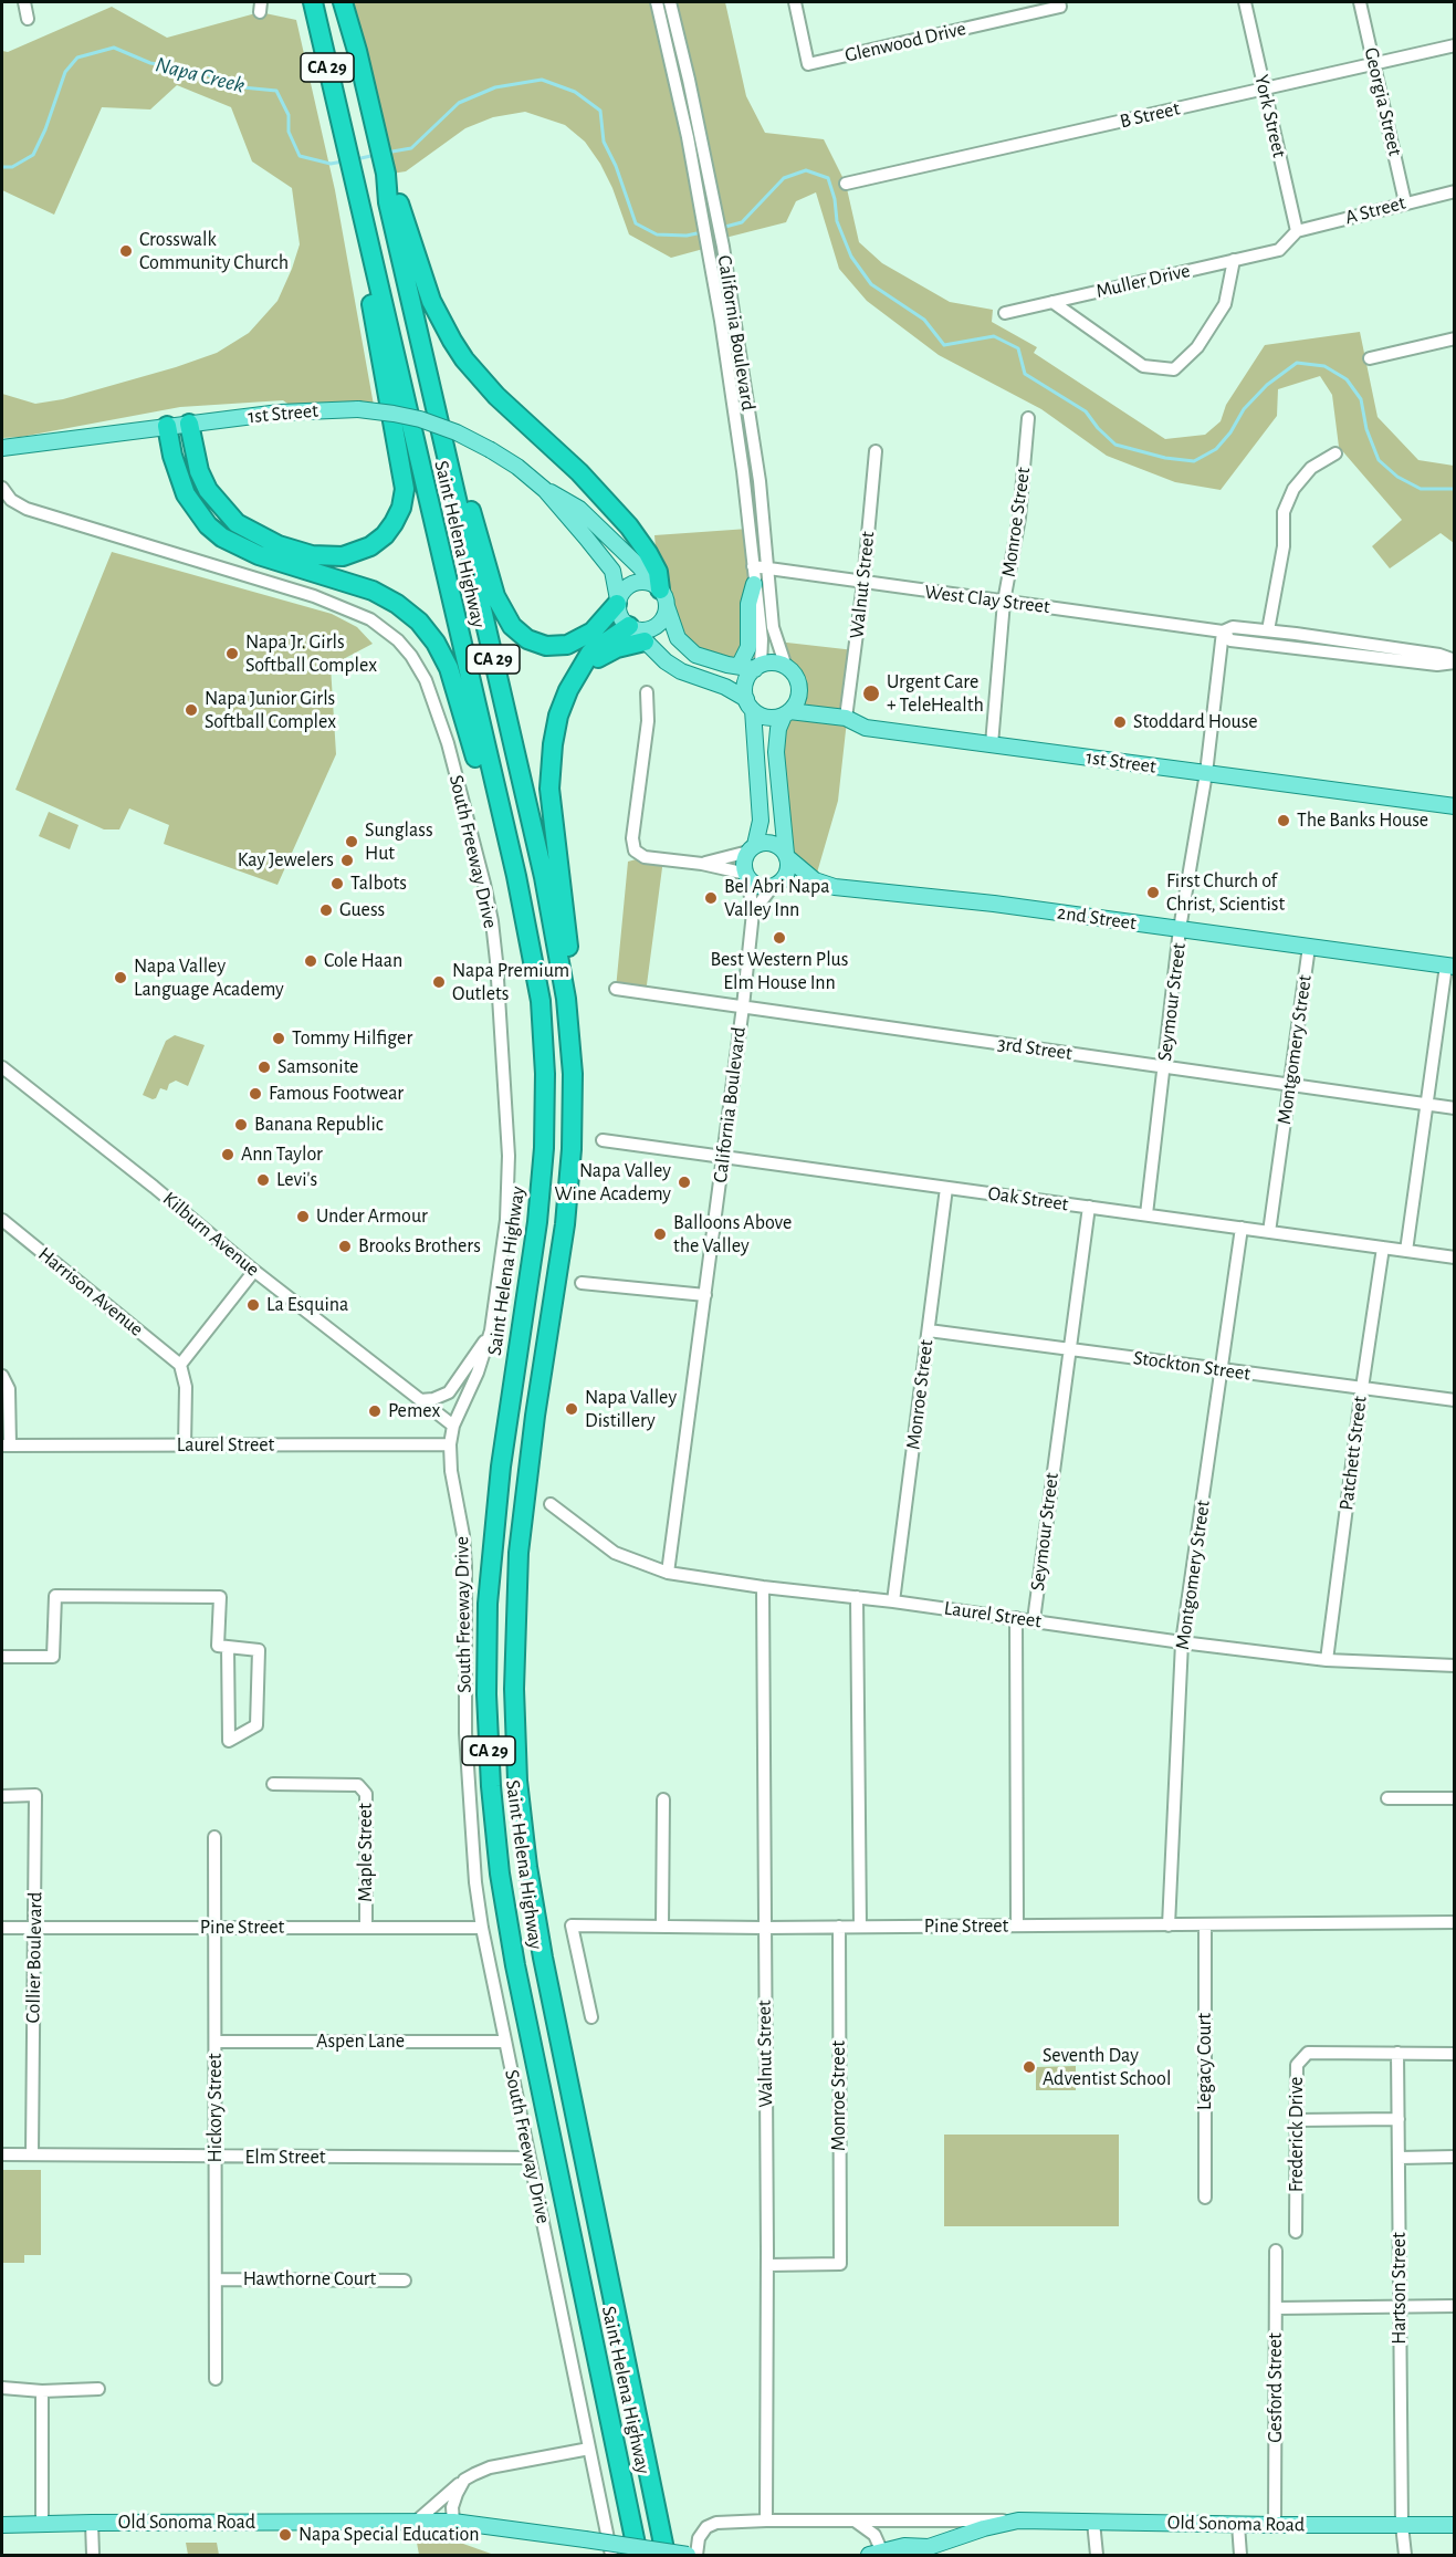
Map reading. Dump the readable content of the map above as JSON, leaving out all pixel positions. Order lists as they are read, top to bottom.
{
  "streets": {
    "highway": ["CA 29", "Saint Helena Highway"],
    "main road": ["1st Street", "2nd Street", "Old Sonoma Road"],
    "street": [
      "Glenwood Drive",
      "Georgia Street",
      "B Street",
      "York Street",
      "A Street",
      "Muller Drive",
      "California Boulevard",
      "Monroe Street",
      "Walnut Street",
      "West Clay Street",
      "South Freeway Drive",
      "Seymour Street",
      "3rd Street",
      "Montgomery Street",
      "Oak Street",
      "Kilburn Avenue",
      "Harrison Avenue",
      "Stockton Street",
      "Laurel Street",
      "Patchett Street",
      "Maple Street",
      "Pine Street",
      "Collier Boulevard",
      "Aspen Lane",
      "Legacy Court",
      "Hickory Street",
      "Frederick Drive",
      "Elm Street",
      "Hawthorne Court",
      "Hartson Street",
      "Gesford Street"
    ]
  },
  "crossings": [
    ["Georgia Street", "B Street"],
    ["Georgia Street", "A Street"],
    ["B Street", "York Street"],
    ["York Street", "A Street"],
    ["York Street", "Muller Drive"],
    ["A Street", "Muller Drive"],
    ["California Boulevard", "1st Street"],
    ["California Boulevard", "West Clay Street"],
    ["California Boulevard", "2nd Street"],
    ["California Boulevard", "3rd Street"],
    ["California Boulevard", "Oak Street"],
    ["California Boulevard", "Laurel Street"],
    ["1st Street", "Monroe Street"],
    ["1st Street", "Walnut Street"],
    ["1st Street", "Seymour Street"],
    ["Monroe Street", "Walnut Street"],
    ["Monroe Street", "West Clay Street"],
    ["Monroe Street", "Oak Street"],
    ["Monroe Street", "Stockton Street"],
    ["Monroe Street", "Laurel Street"],
    ["Monroe Street", "Pine Street"],
    ["Walnut Street", "West Clay Street"],
    ["Walnut Street", "Laurel Street"],
    ["Walnut Street", "Pine Street"],
    ["Walnut Street", "Old Sonoma Road"],
    ["West Clay Street", "Seymour Street"],
    ["South Freeway Drive", "Kilburn Avenue"],
    ["South Freeway Drive", "Laurel Street"],
    ["South Freeway Drive", "Pine Street"],
    ["South Freeway Drive", "Aspen Lane"],
    ["South Freeway Drive", "Elm Street"],
    ["2nd Street", "Seymour Street"],
    ["2nd Street", "Montgomery Street"],
    ["Seymour Street", "3rd Street"],
    ["Seymour Street", "Oak Street"],
    ["Seymour Street", "Stockton Street"],
    ["Seymour Street", "Laurel Street"],
    ["3rd Street", "Montgomery Street"],
    ["Montgomery Street", "Oak Street"],
    ["Montgomery Street", "Stockton Street"],
    ["Montgomery Street", "Laurel Street"],
    ["Montgomery Street", "Pine Street"],
    ["Oak Street", "Patchett Street"],
    ["Stockton Street", "Patchett Street"],
    ["Laurel Street", "Patchett Street"],
    ["Maple Street", "Pine Street"],
    ["Pine Street", "Collier Boulevard"],
    ["Pine Street", "Legacy Court"],
    ["Pine Street", "Hickory Street"],
    ["Collier Boulevard", "Elm Street"],
    ["Aspen Lane", "Hickory Street"],
    ["Hickory Street", "Elm Street"],
    ["Hickory Street", "Hawthorne Court"],
    ["Frederick Drive", "Hartson Street"],
    ["Hartson Street", "Old Sonoma Road"],
    ["Gesford Street", "Old Sonoma Road"]
  ],
  "water": ["Napa Creek"],
  "places": [
    "Crosswalk Community Church",
    "Napa Jr. Girls Softball Complex",
    "Urgent Care + TeleHealth",
    "Napa Junior Girls Softball Complex",
    "Stoddard House",
    "The Banks House",
    "Sunglass Hut",
    "Kay Jewelers",
    "Talbots",
    "First Church of Christ, Scientist",
    "Bel Abri Napa Valley Inn",
    "Guess",
    "Best Western Plus Elm House Inn",
    "Cole Haan",
    "Napa Valley Language Academy",
    "Napa Premium Outlets",
    "Tommy Hilfiger",
    "Samsonite",
    "Famous Footwear",
    "Banana Republic",
    "Ann Taylor",
    "Levi's",
    "Napa Valley Wine Academy",
    "Under Armour",
    "Balloons Above the Valley",
    "Brooks Brothers",
    "La Esquina",
    "Napa Valley Distillery",
    "Pemex",
    "Seventh Day Adventist School",
    "Napa Special Education"
  ]
}
